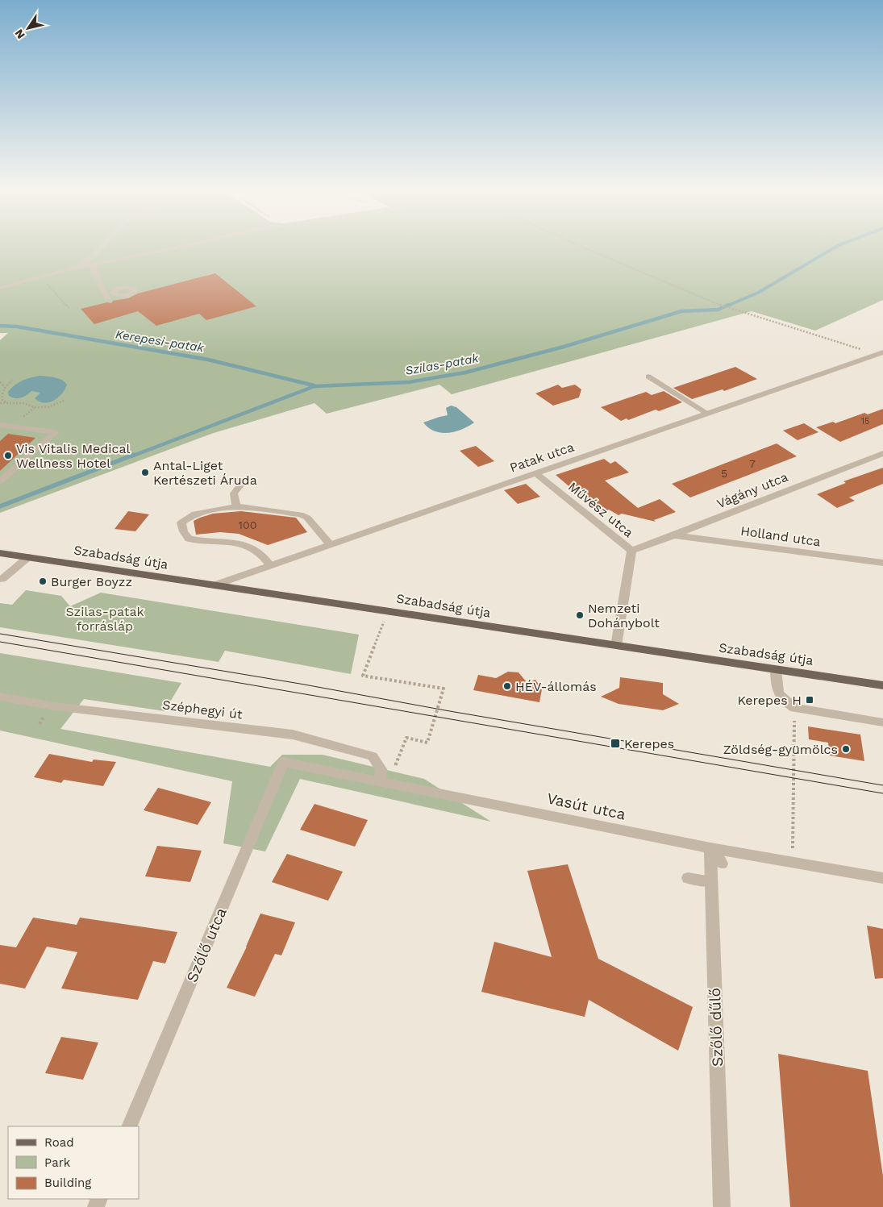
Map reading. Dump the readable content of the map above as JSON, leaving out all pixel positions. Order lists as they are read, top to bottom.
{
  "streets": {
    "main road": ["Szabadság útja"],
    "street": [
      "Patak utca",
      "Vágány utca",
      "Művész utca",
      "Holland utca",
      "Széphegyi út",
      "Vasút utca",
      "Szőlő utca",
      "Szőlő dűlő"
    ]
  },
  "crossings": [
    ["Patak utca", "Művész utca"],
    ["Patak utca", "Szabadság útja"],
    ["Vágány utca", "Művész utca"],
    ["Vágány utca", "Holland utca"],
    ["Művész utca", "Szabadság útja"],
    ["Széphegyi út", "Vasút utca"],
    ["Vasút utca", "Szőlő utca"],
    ["Vasút utca", "Szőlő dűlő"]
  ],
  "water": ["Kerepesi-patak", "Szilas-patak"],
  "parks": ["Szilas-patak forrásláp"],
  "places": {
    "other": [
      "Vis Vitalis Medical Wellness Hotel",
      "Antal-Liget Kertészeti Áruda",
      "Burger Boyzz",
      "Nemzeti Dohánybolt",
      "HÉV-állomás",
      "Zöldség-gyümölcs"
    ],
    "transit": ["Kerepes H", "Kerepes"]
  },
  "house_numbers": [
    "15",
    "7",
    "5",
    "100"
  ],
  "legend": ["Road", "Park", "Building"],
  "north": "bottom left"
}
